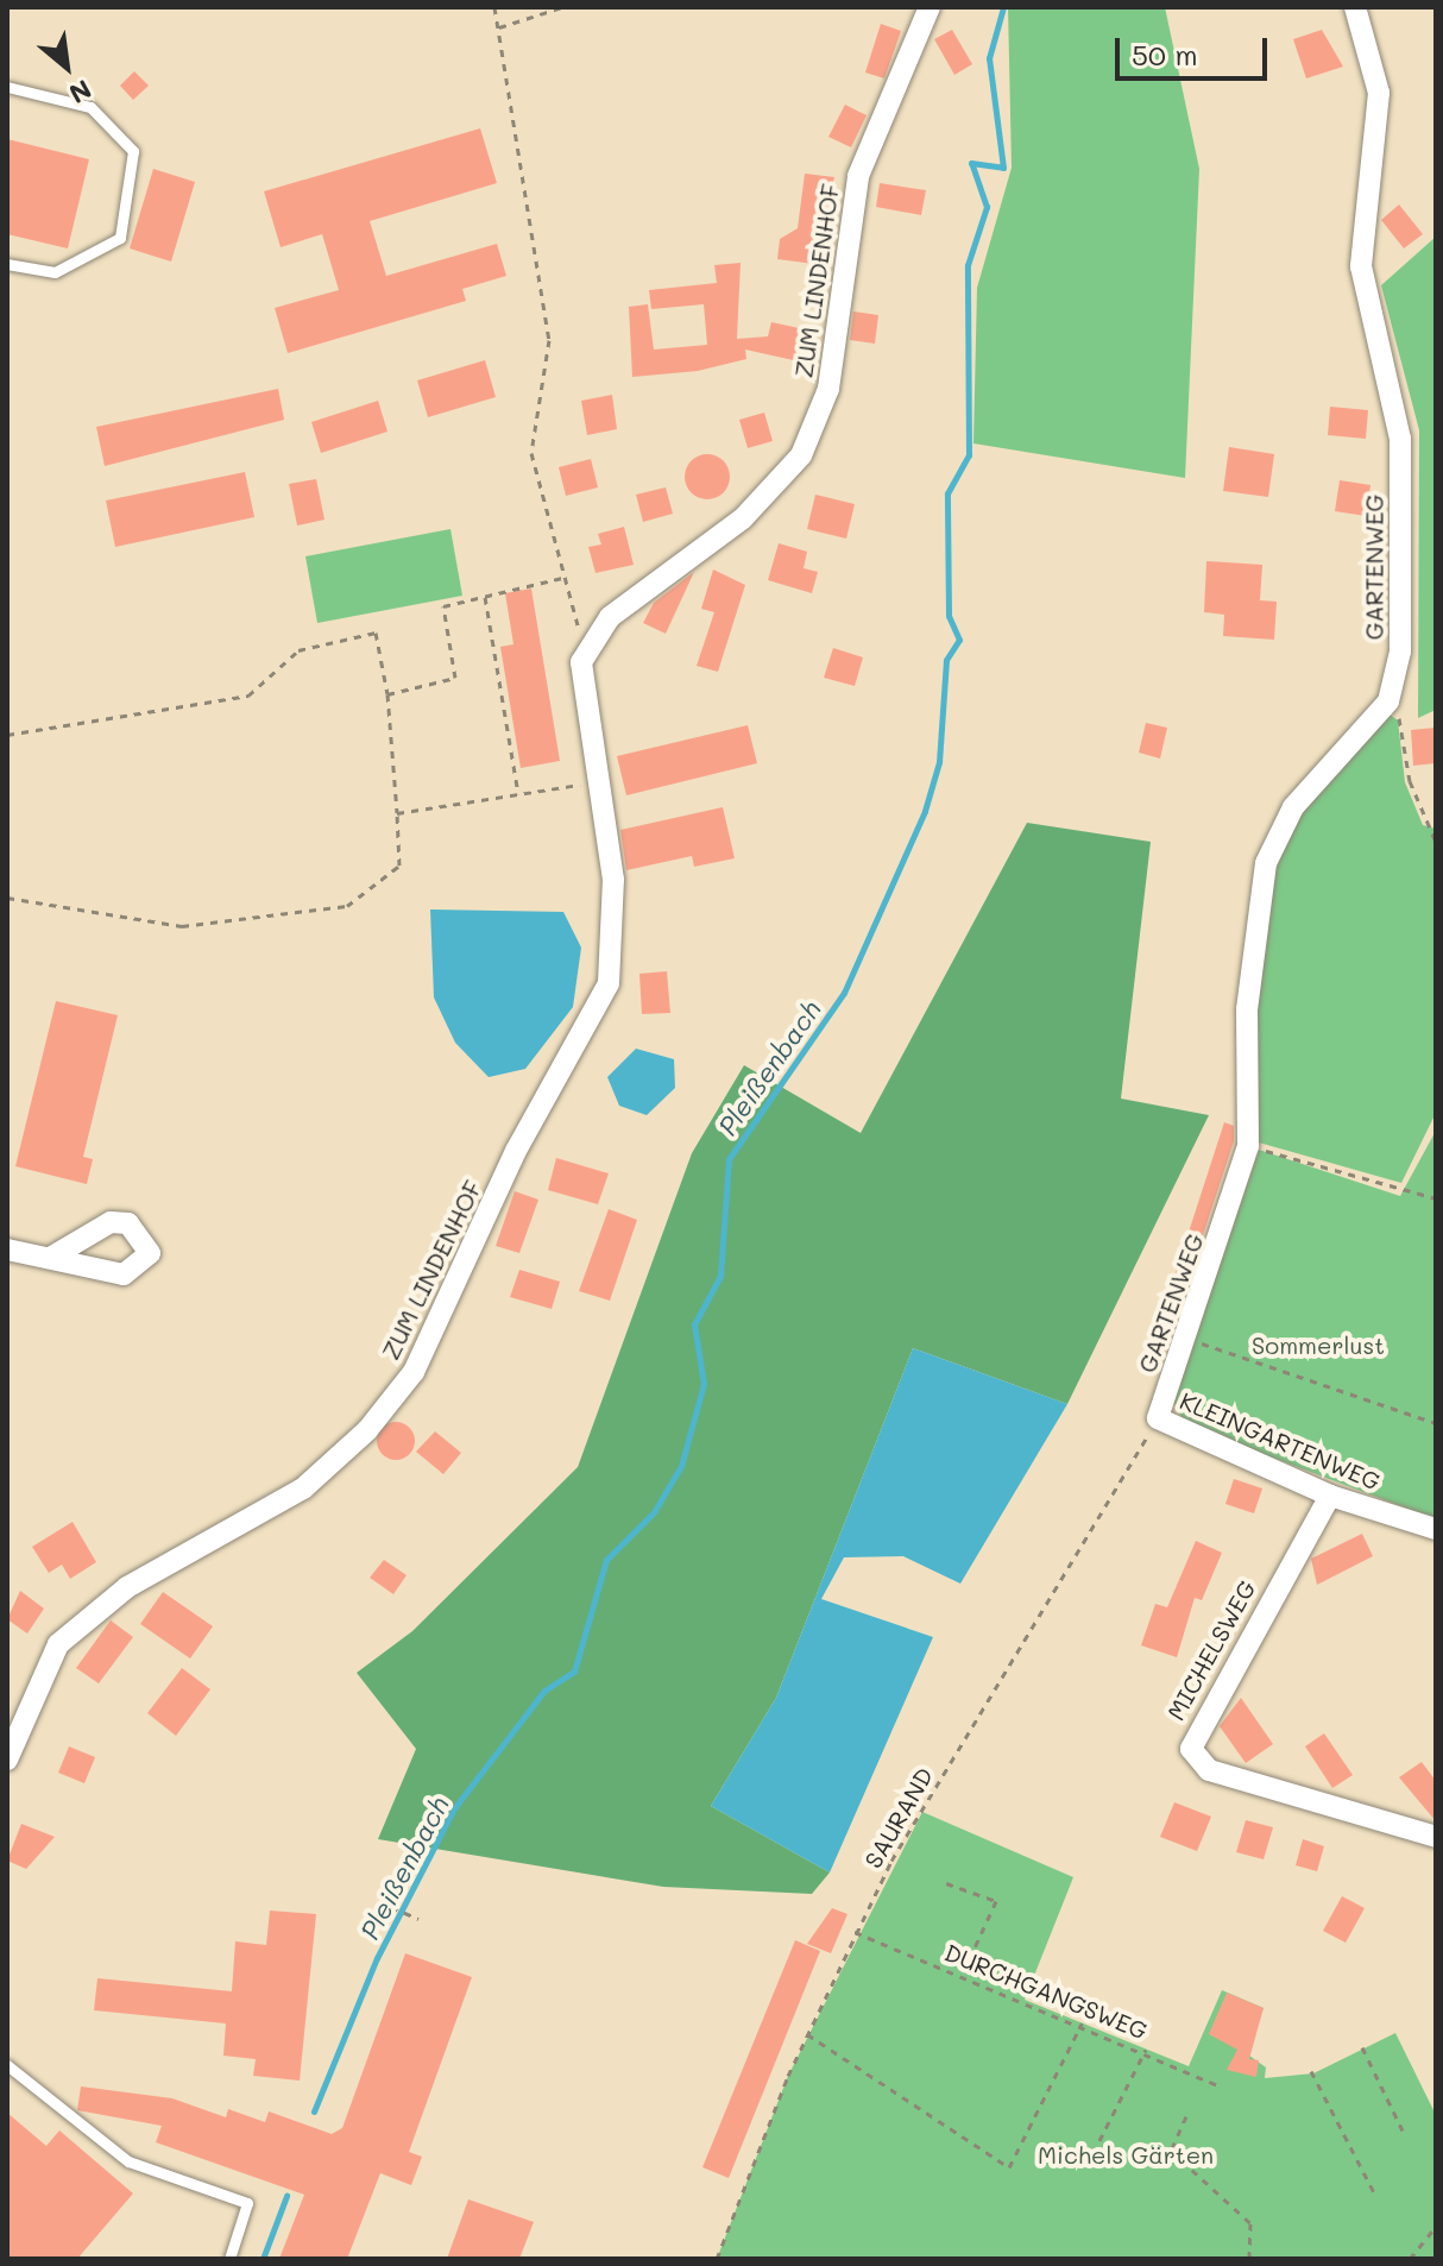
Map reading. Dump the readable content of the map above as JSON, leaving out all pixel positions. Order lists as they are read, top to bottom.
{
  "streets": {
    "street": [
      "ZUM LINDENHOF",
      "GARTENWEG",
      "KLEINGARTENWEG",
      "MICHELSWEG"
    ],
    "path": ["SAURAND", "DURCHGANGSWEG"]
  },
  "crossings": [
    ["GARTENWEG", "KLEINGARTENWEG"],
    ["GARTENWEG", "SAURAND"],
    ["KLEINGARTENWEG", "MICHELSWEG"],
    ["KLEINGARTENWEG", "SAURAND"],
    ["SAURAND", "DURCHGANGSWEG"]
  ],
  "water": ["Pleißenbach"],
  "parks": ["Sommerlust", "Michels Gärten"],
  "scale_bar": "50 m",
  "north": "bottom right"
}
